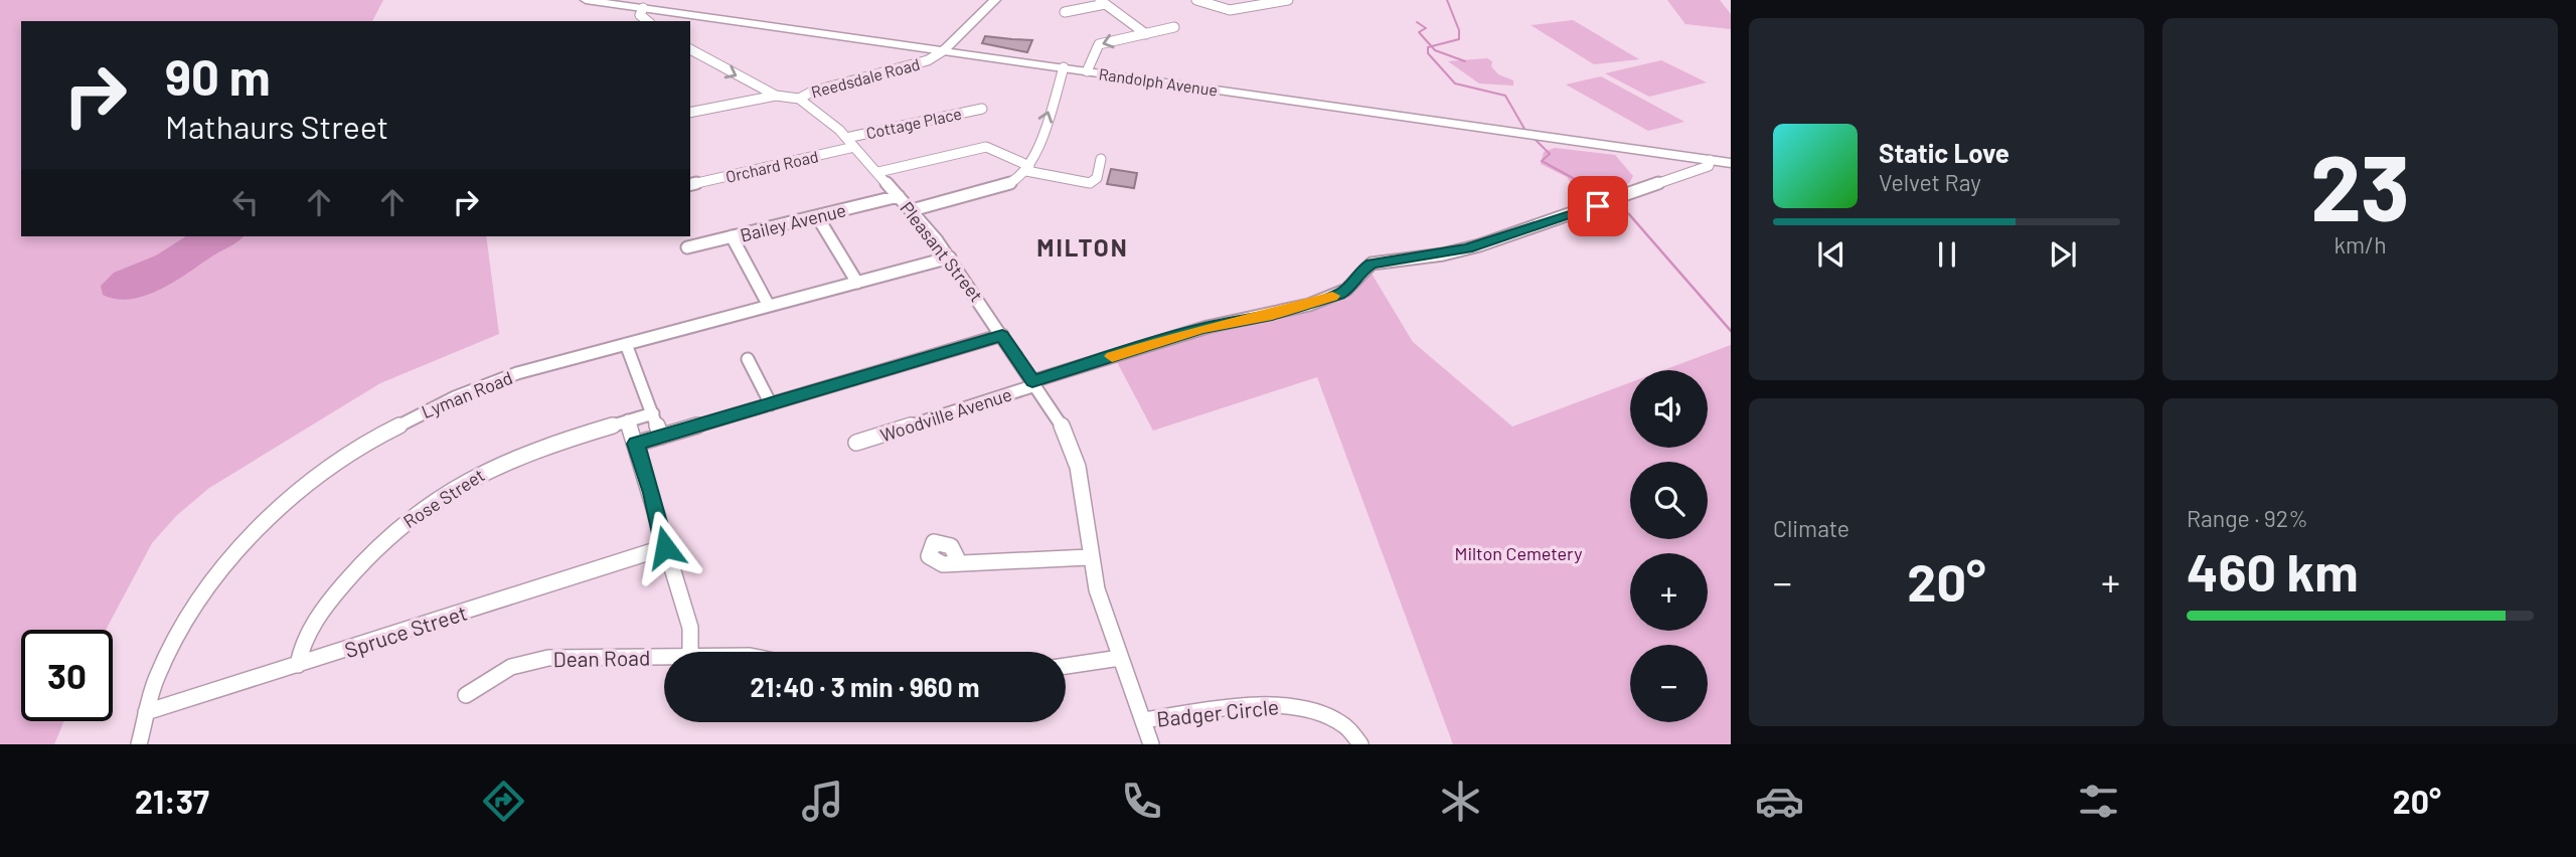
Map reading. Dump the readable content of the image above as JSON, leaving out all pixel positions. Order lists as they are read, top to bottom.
{
  "streets": {
    "main road": ["Reedsdale Road", "Randolph Avenue"],
    "street": [
      "Cottage Place",
      "Orchard Road",
      "Bailey Avenue",
      "Pleasant Street",
      "Lyman Road",
      "Woodville Avenue",
      "Rose Street",
      "Spruce Street",
      "Dean Road",
      "Badger Circle"
    ]
  },
  "crossings": [
    ["Reedsdale Road", "Randolph Avenue"],
    ["Reedsdale Road", "Pleasant Street"],
    ["Cottage Place", "Orchard Road"],
    ["Cottage Place", "Pleasant Street"],
    ["Orchard Road", "Pleasant Street"],
    ["Bailey Avenue", "Pleasant Street"],
    ["Pleasant Street", "Lyman Road"],
    ["Pleasant Street", "Woodville Avenue"],
    ["Pleasant Street", "Badger Circle"],
    ["Lyman Road", "Spruce Street"],
    ["Rose Street", "Spruce Street"]
  ],
  "districts": ["MILTON"],
  "parks": ["Milton Cemetery"],
  "page": {
    "tile": [
      ["23", "km/h"],
      "Climate",
      ["Range · 92%", "460 km"]
    ],
    "turn": ["90 m", "Mathaurs Street"],
    "song": ["Static Love", "Velvet Ray"],
    "map_buttons": ["+", "−"],
    "heat": ["−", "20°", "+"],
    "limit": "30",
    "trip": "21:40 · 3 min · 960 m",
    "tabs": ["21:37", "20°"]
  }
}
